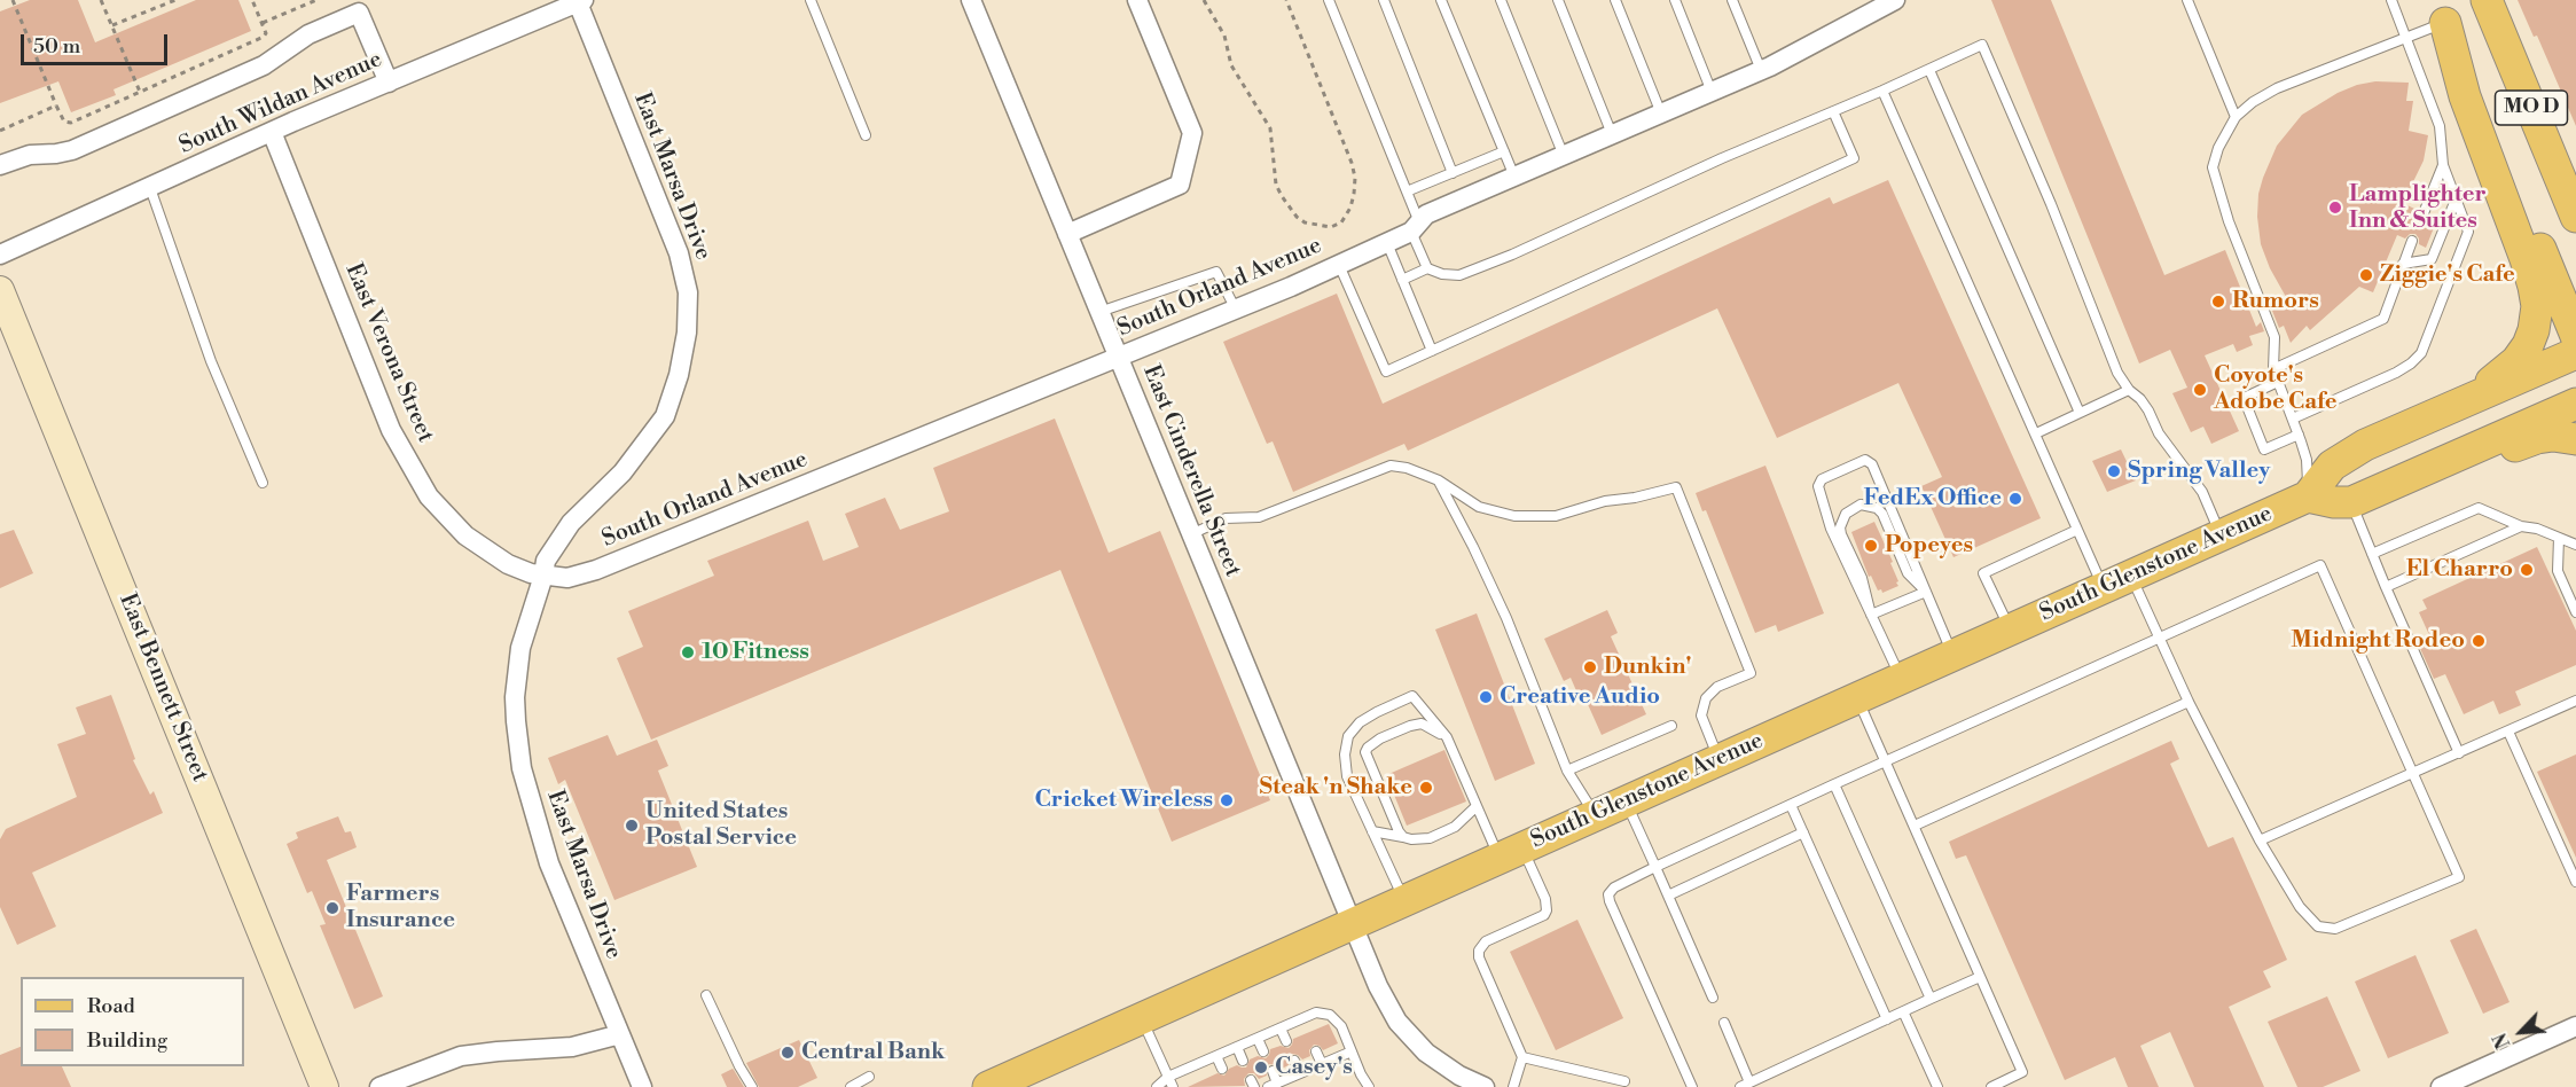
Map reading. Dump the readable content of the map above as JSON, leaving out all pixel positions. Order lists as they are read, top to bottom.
{
  "streets": {
    "main road": ["MO D", "South Glenstone Avenue"],
    "street": [
      "South Wildan Avenue",
      "East Marsa Drive",
      "South Orland Avenue",
      "East Verona Street",
      "East Cinderella Street",
      "East Bennett Street"
    ]
  },
  "crossings": [
    ["South Wildan Avenue", "East Marsa Drive"],
    ["South Wildan Avenue", "East Verona Street"],
    ["East Marsa Drive", "South Orland Avenue"],
    ["East Marsa Drive", "East Verona Street"],
    ["South Orland Avenue", "East Verona Street"],
    ["South Orland Avenue", "East Cinderella Street"],
    ["East Cinderella Street", "South Glenstone Avenue"]
  ],
  "places": [
    "Lamplighter Inn & Suites",
    "Ziggie's Cafe",
    "Rumors",
    "Coyote's Adobe Cafe",
    "Spring Valley",
    "FedEx Office",
    "Popeyes",
    "El Charro",
    "Midnight Rodeo",
    "10 Fitness",
    "Dunkin'",
    "Creative Audio",
    "Steak 'n Shake",
    "Cricket Wireless",
    "United States Postal Service",
    "Farmers Insurance",
    "Central Bank",
    "Casey's"
  ],
  "legend": ["Road", "Building"],
  "scale_bar": "50 m",
  "north": "bottom left"
}
